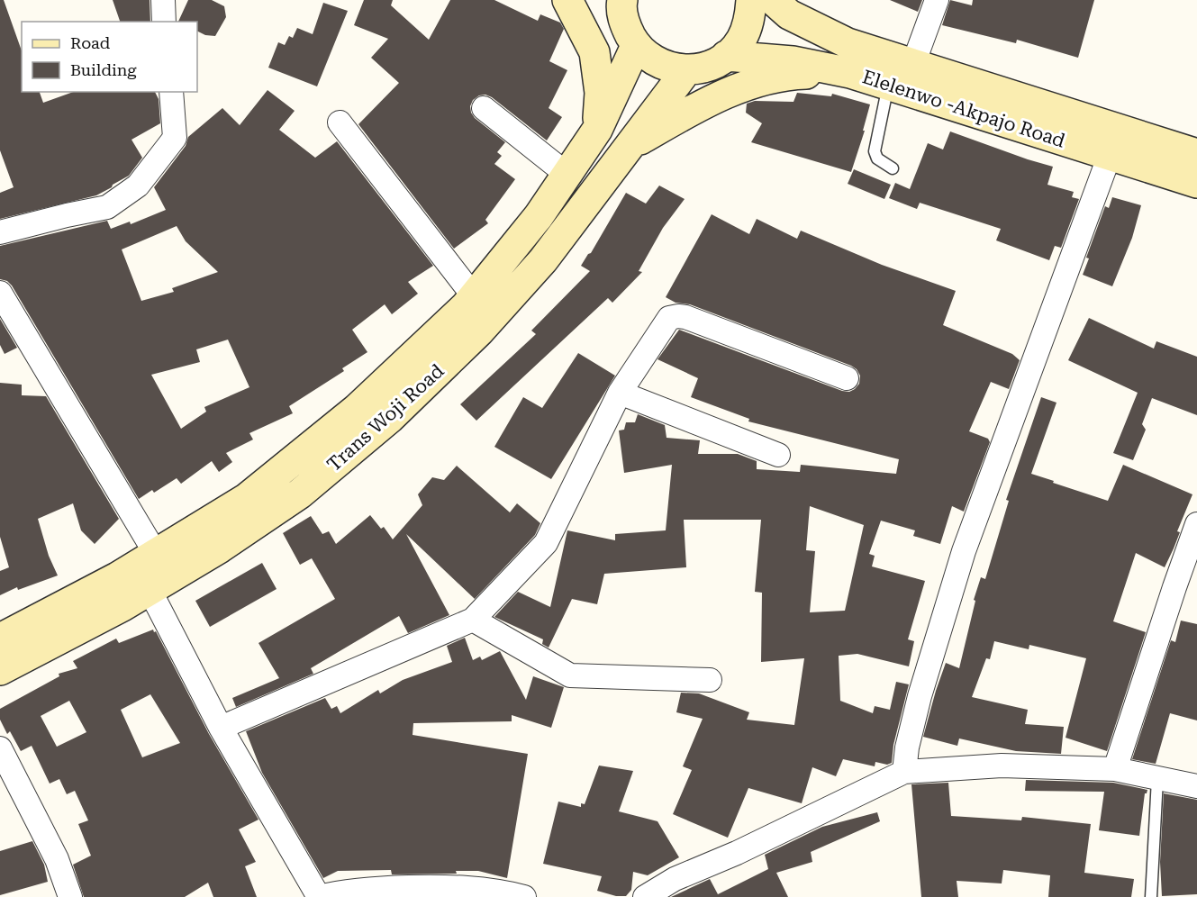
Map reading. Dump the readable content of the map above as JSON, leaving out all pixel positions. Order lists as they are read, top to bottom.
{
  "streets": {
    "main road": ["Elelenwo -Akpajo Road", "Trans Woji Road"]
  },
  "legend": ["Road", "Building"]
}
